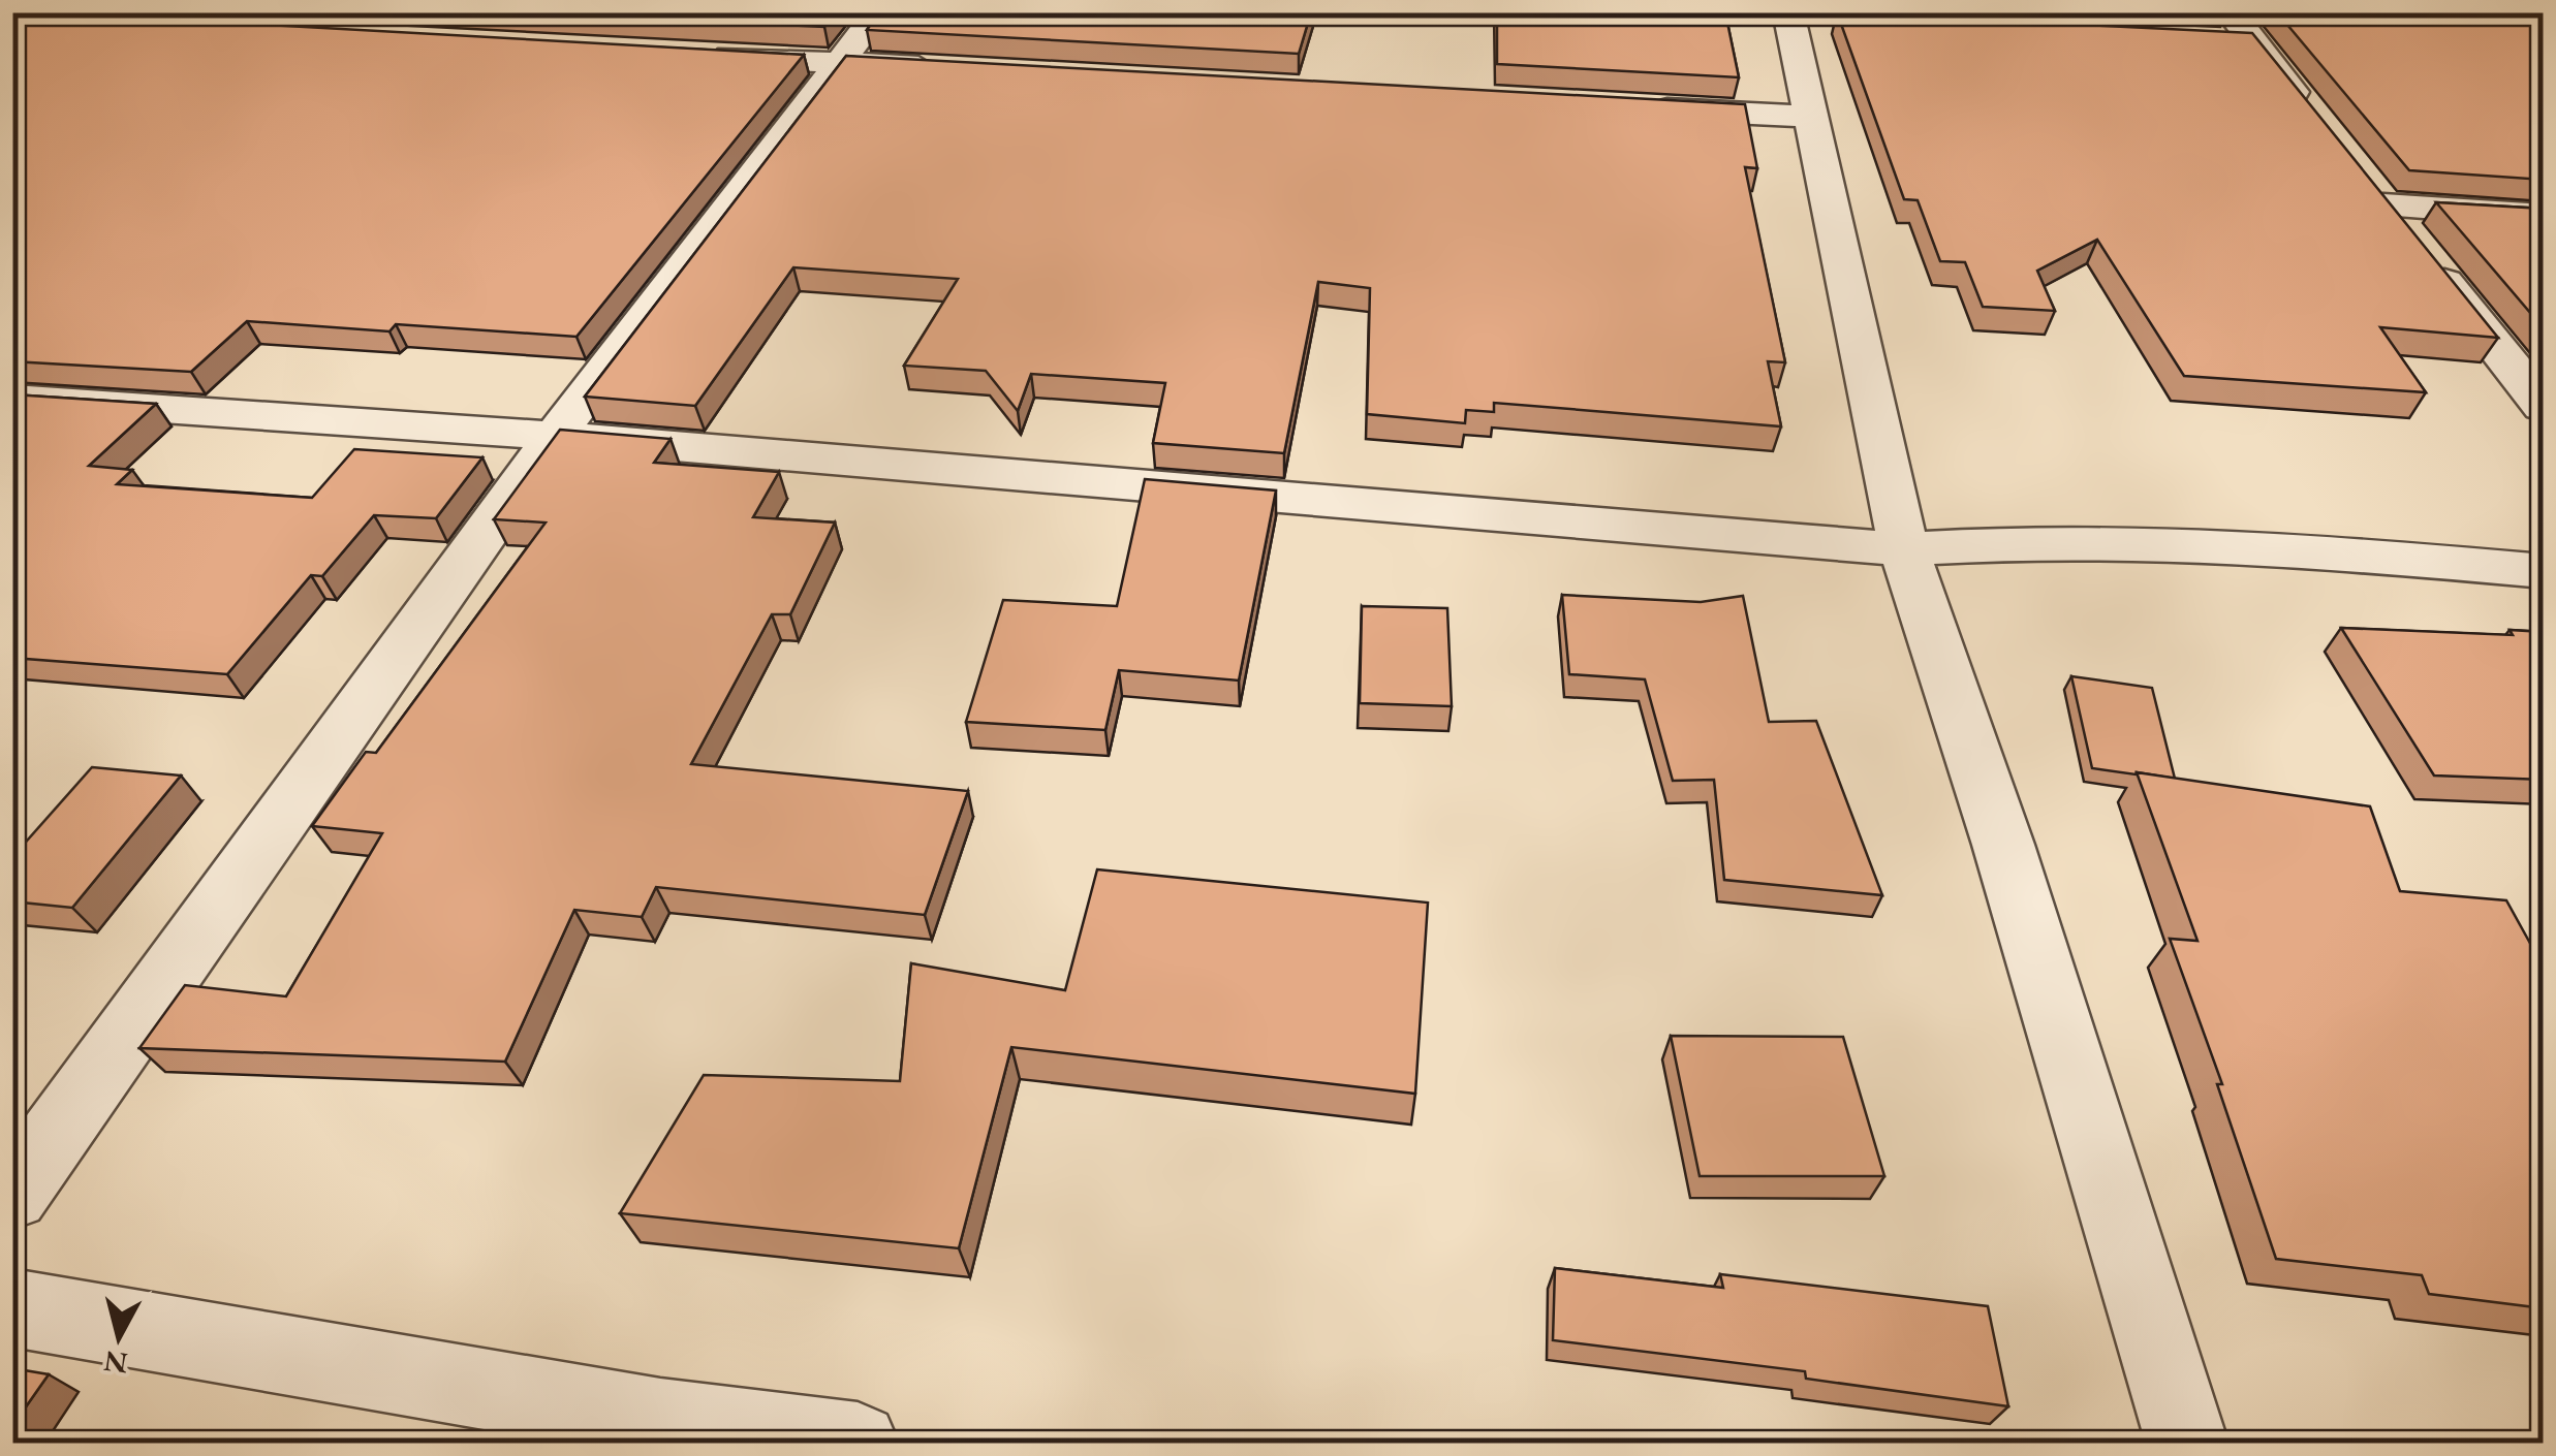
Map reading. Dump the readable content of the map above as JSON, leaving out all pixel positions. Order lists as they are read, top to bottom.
{
  "north": "bottom"
}
